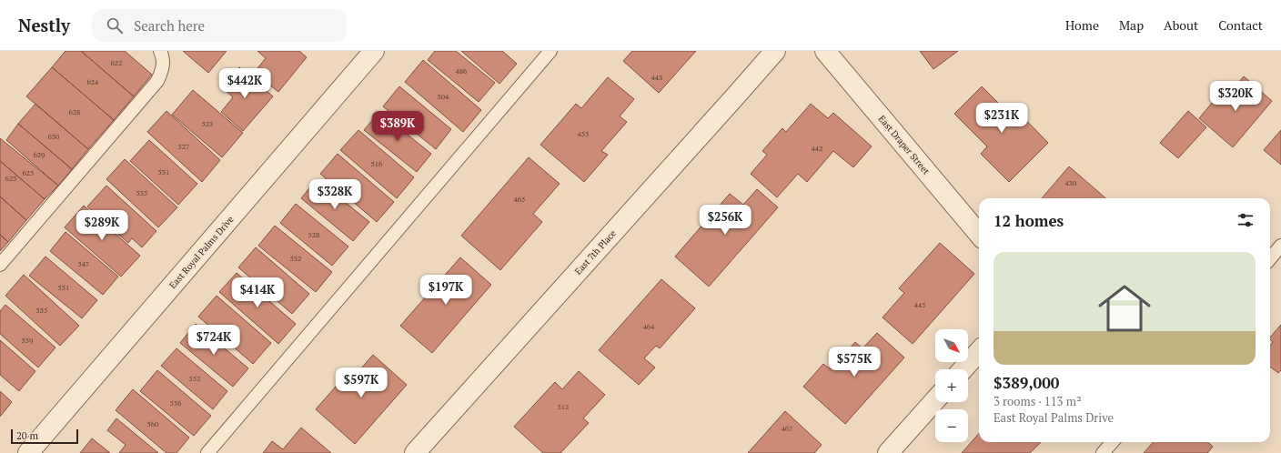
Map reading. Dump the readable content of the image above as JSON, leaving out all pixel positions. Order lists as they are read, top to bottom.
{
  "streets": {
    "street": ["East Draper Street", "East Royal Palms Drive", "East 7th Place"]
  },
  "house_numbers": [
    "622",
    "486",
    "443",
    "624",
    "504",
    "628",
    "523",
    "455",
    "630",
    "527",
    "442",
    "629",
    "516",
    "531",
    "625",
    "623",
    "430",
    "535",
    "465",
    "528",
    "532",
    "547",
    "551",
    "445",
    "555",
    "464",
    "559",
    "552",
    "556",
    "512",
    "560",
    "467"
  ],
  "scale_bar": "20 m",
  "north": "bottom right",
  "page": {
    "header": "Nestly",
    "search": "Search here",
    "nav": [
      "Home",
      "Map",
      "About",
      "Contact"
    ],
    "price": [
      "$442K",
      "$320K",
      "$231K",
      "$389K",
      "$328K",
      "$256K",
      "$289K",
      "$197K",
      "$414K",
      "$724K",
      "$575K",
      "$597K"
    ],
    "heading": "12 homes",
    "list": [
      {
        "name": "$389,000",
        "note": "3 rooms · 113 m² · East Royal Palms Drive"
      }
    ],
    "map_buttons": ["+", "−"],
    "scale": "20 m"
  }
}
